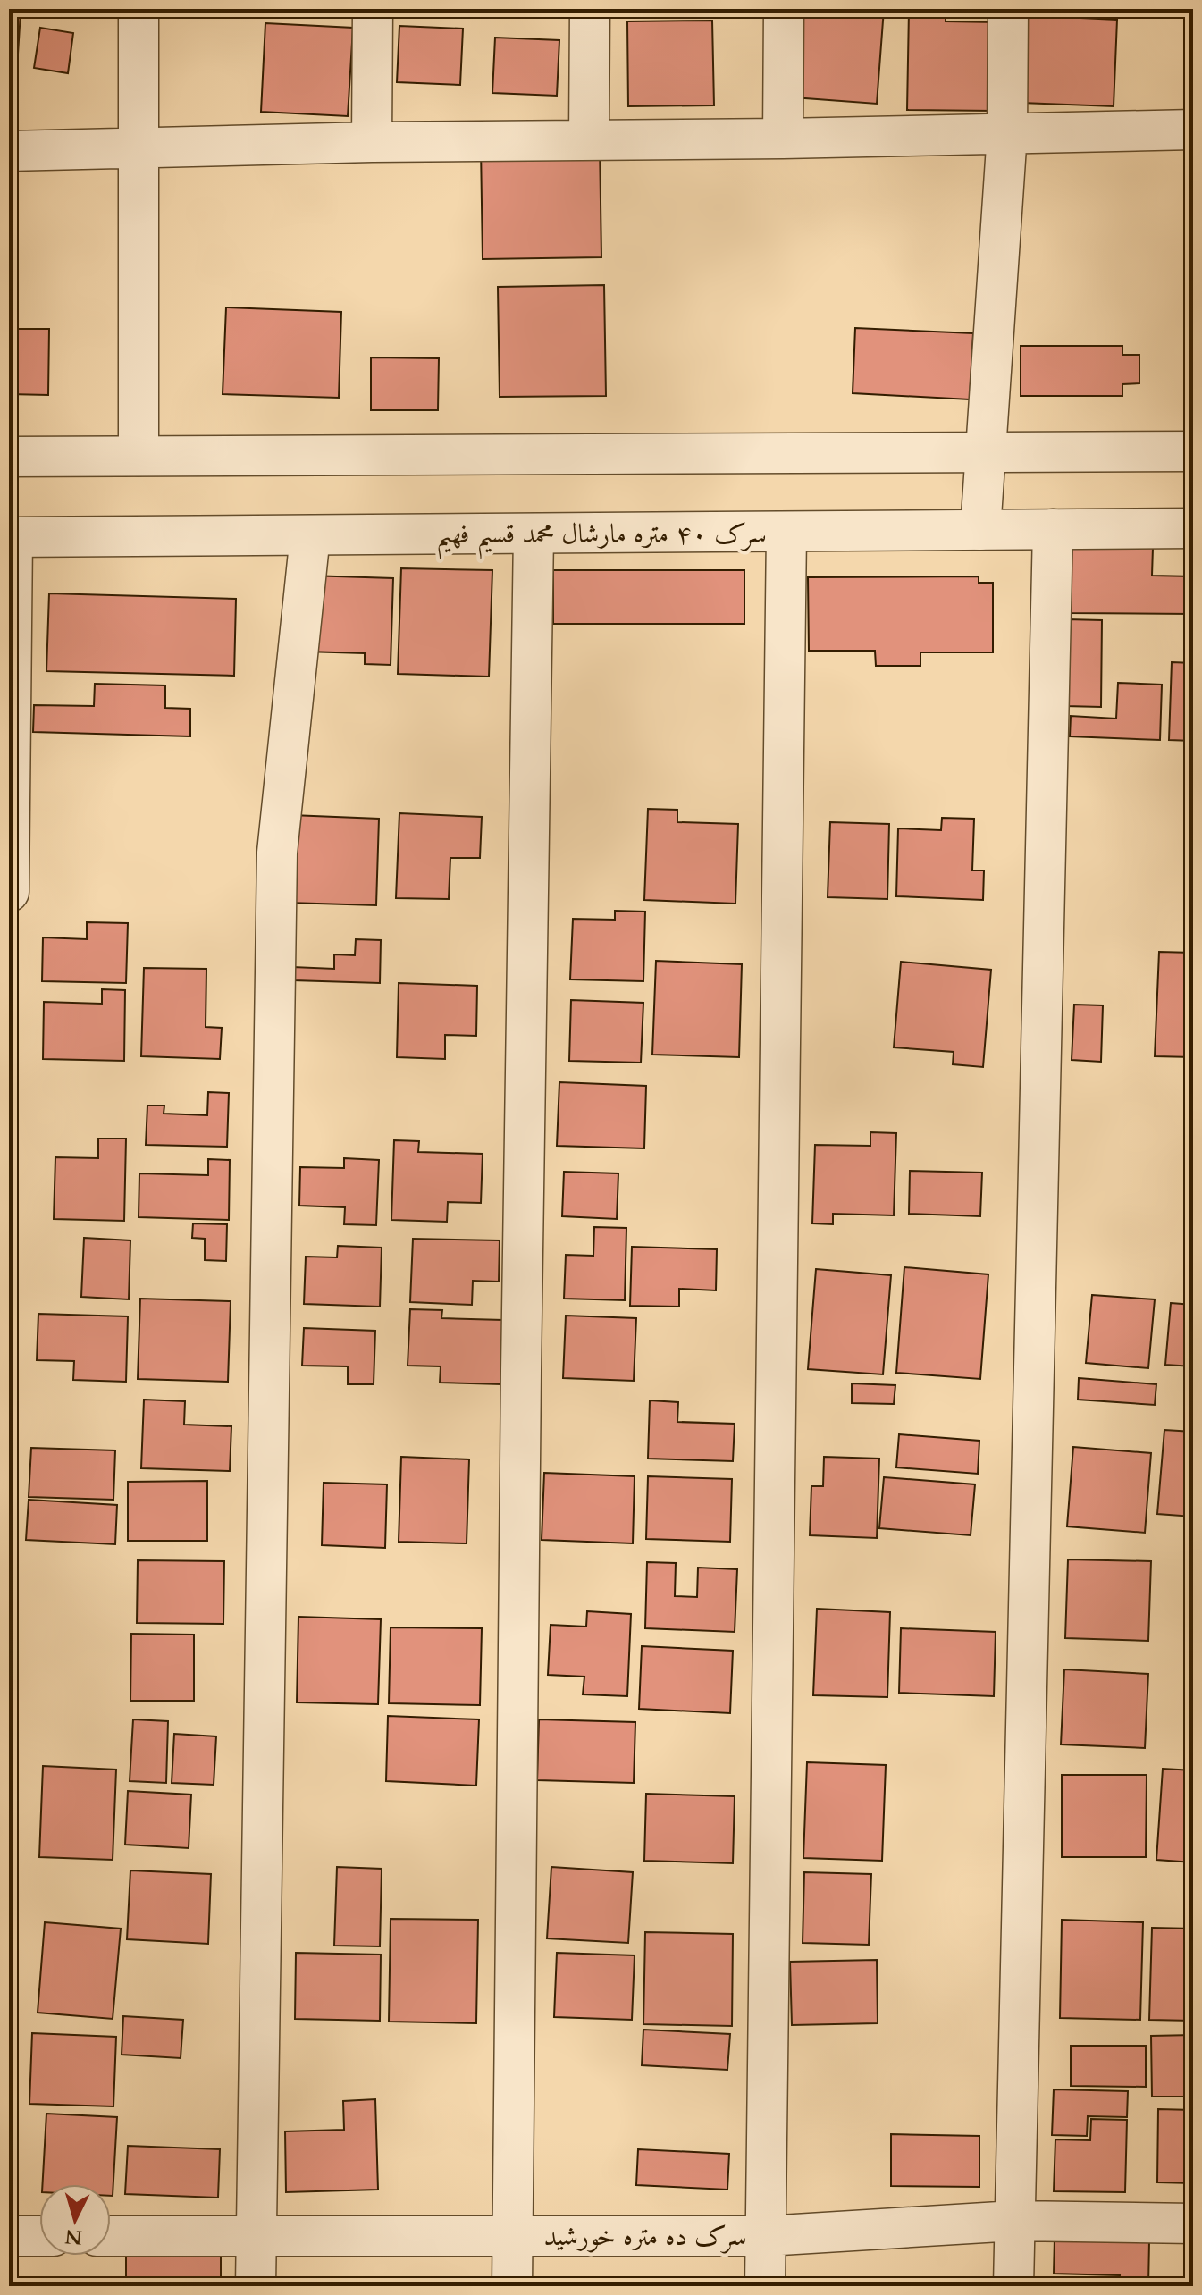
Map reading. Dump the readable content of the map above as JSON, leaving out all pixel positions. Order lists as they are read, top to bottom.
{
  "streets": {
    "street": ["سرک ۴۰ متره مارشال محمد قسیم فهیم", "سرک ده متره خورشید"]
  },
  "north": "bottom"
}
